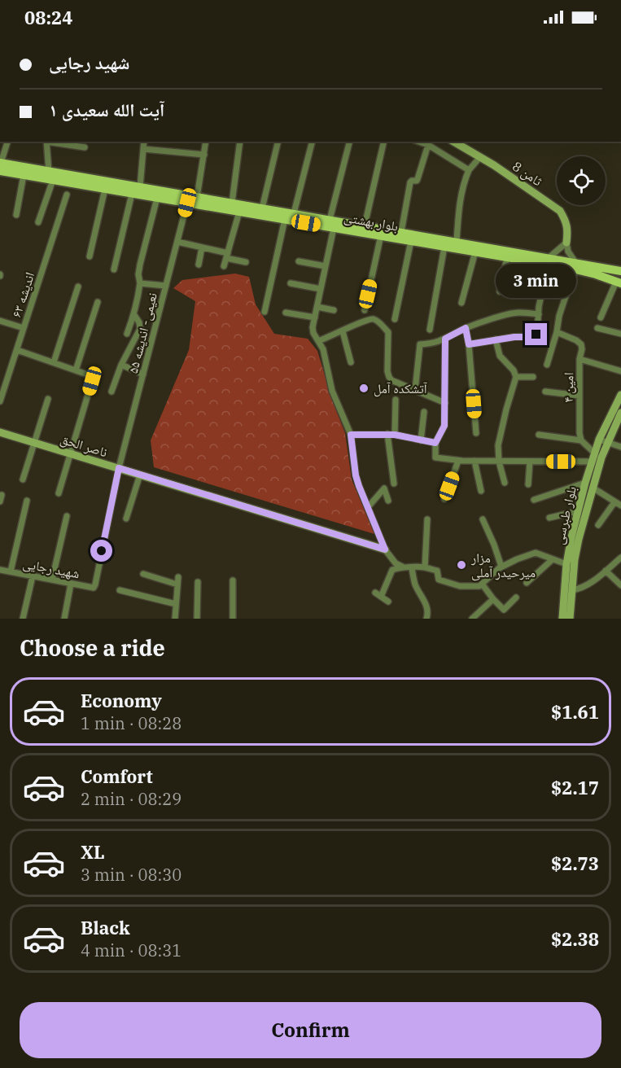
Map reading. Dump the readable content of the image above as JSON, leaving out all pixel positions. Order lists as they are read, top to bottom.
{
  "streets": {
    "main road": ["بلوار بهشتی"],
    "street": [
      "ثامن 8",
      "اندیشه ۶۳",
      "نعیمی- اندیشه ۵۵",
      "امین ۴",
      "ناصر الحق",
      "بلوار طبرسی",
      "شهید رجایی"
    ]
  },
  "crossings": [
    ["بلوار بهشتی", "نعیمی- اندیشه ۵۵"],
    ["نعیمی- اندیشه ۵۵", "ناصر الحق"],
    ["نعیمی- اندیشه ۵۵", "شهید رجایی"],
    ["ناصر الحق", "شهید رجایی"]
  ],
  "places": ["آتشکده آمل", "مزار میرحیدر آملی"],
  "page": {
    "status": "08:24",
    "banner": ["شهید رجایی", "آیت الله سعیدی ۱"],
    "bubble": "3 min",
    "heading": "Choose a ride",
    "list": [
      {
        "name": "Economy",
        "note": "1 min · 08:28",
        "value": "$1.61"
      },
      {
        "name": "Comfort",
        "note": "2 min · 08:29",
        "value": "$2.17"
      },
      {
        "name": "XL",
        "note": "3 min · 08:30",
        "value": "$2.73"
      },
      {
        "name": "Black",
        "note": "4 min · 08:31",
        "value": "$2.38"
      }
    ],
    "buttons": "Confirm"
  }
}
